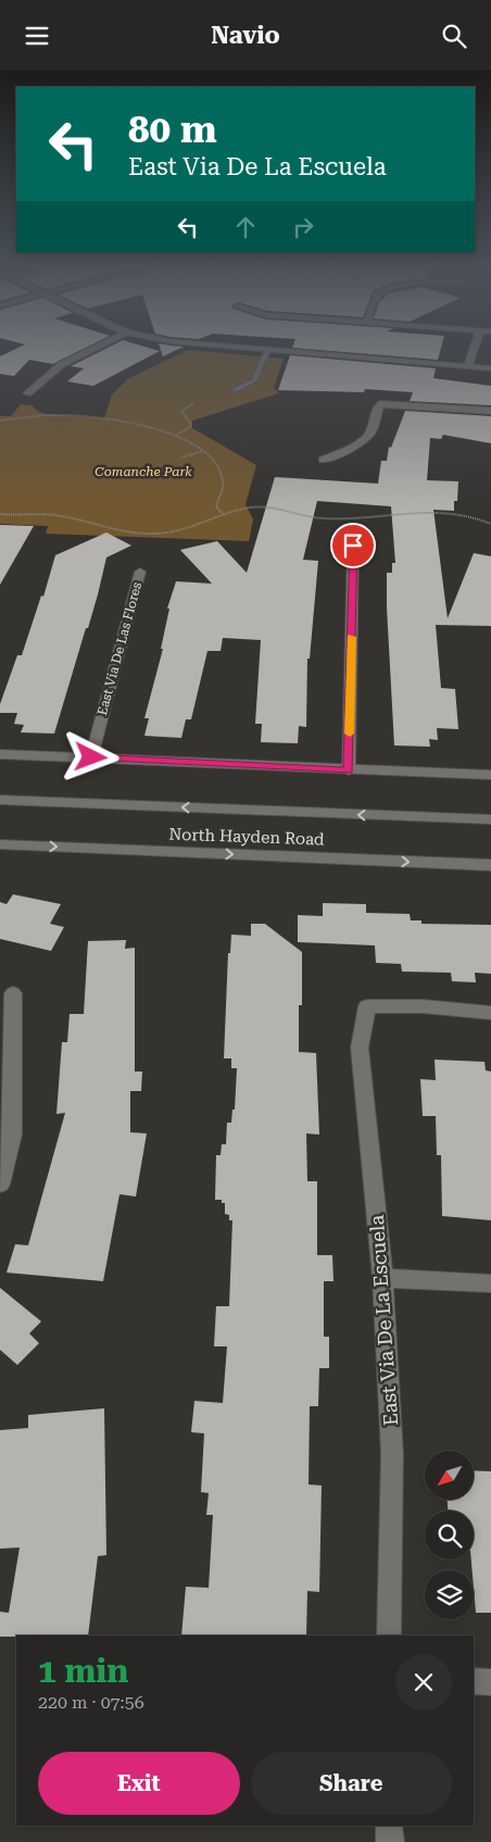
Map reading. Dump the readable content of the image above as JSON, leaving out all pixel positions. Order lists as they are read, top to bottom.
{
  "streets": {
    "street": ["East Via De Las Flores", "North Hayden Road", "East Via De La Escuela"]
  },
  "parks": ["Comanche Park"],
  "north": "bottom left",
  "page": {
    "header": "Navio",
    "turn": ["80 m", "East Via De La Escuela"],
    "heading": ["1 min", "220 m · 07:56"],
    "buttons": ["Exit", "Share"]
  }
}
